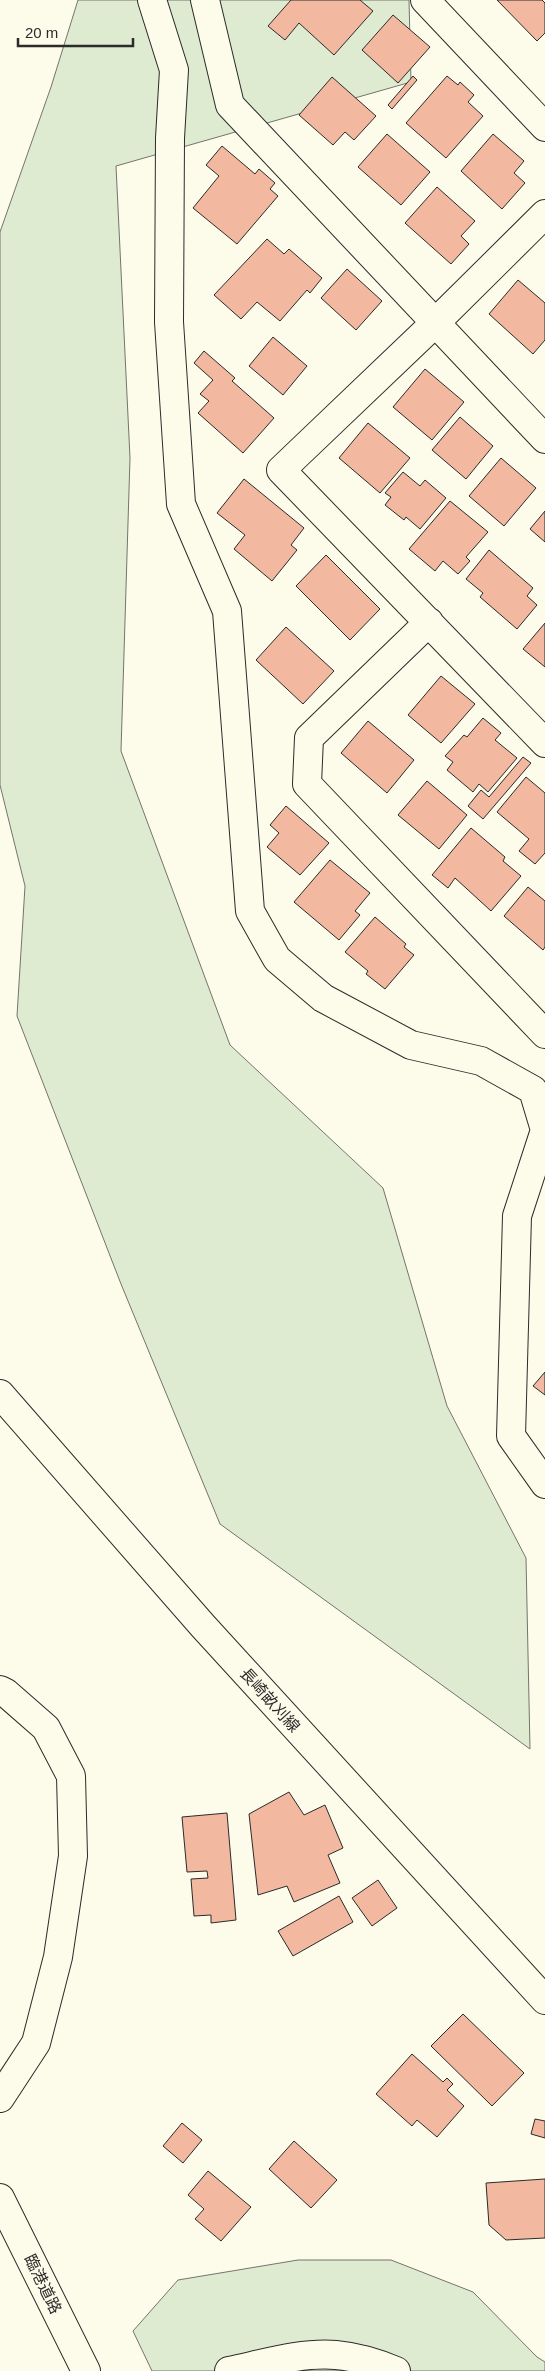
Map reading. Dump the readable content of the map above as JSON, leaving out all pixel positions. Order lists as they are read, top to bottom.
{
  "streets": {
    "street": ["長崎畝刈線", "臨港道路"]
  },
  "scale_bar": "20 m"
}
